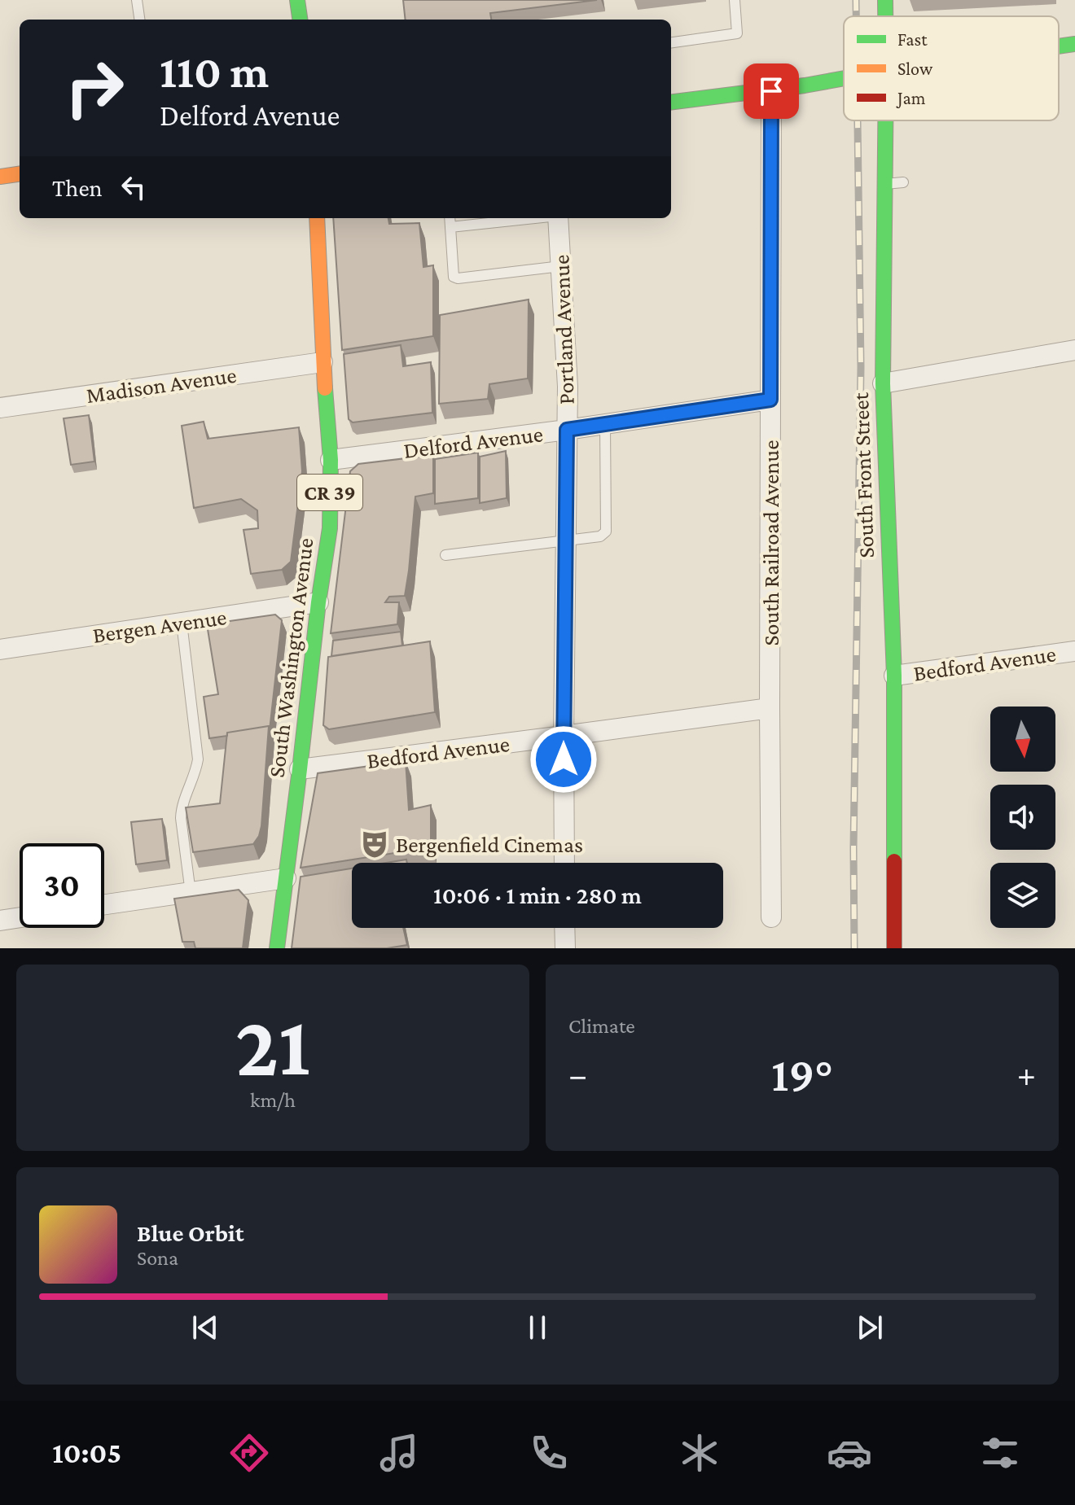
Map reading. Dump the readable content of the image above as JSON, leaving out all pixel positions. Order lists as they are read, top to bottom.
{
  "streets": {
    "street": [
      "Portland Avenue",
      "Madison Avenue",
      "Delford Avenue",
      "South Front Street",
      "CR 39",
      "South Railroad Avenue",
      "Bergen Avenue",
      "South Washington Avenue",
      "Bedford Avenue"
    ]
  },
  "crossings": [
    ["Portland Avenue", "Delford Avenue"],
    ["Portland Avenue", "Bedford Avenue"],
    ["Madison Avenue", "South Washington Avenue"],
    ["Delford Avenue", "South Railroad Avenue"],
    ["Delford Avenue", "South Washington Avenue"],
    ["South Front Street", "Bedford Avenue"],
    ["South Railroad Avenue", "Bedford Avenue"],
    ["Bergen Avenue", "South Washington Avenue"],
    ["South Washington Avenue", "Bedford Avenue"]
  ],
  "places": {
    "theatre": ["Bergenfield Cinemas"]
  },
  "legend": ["Fast", "Slow", "Jam"],
  "north": "bottom",
  "page": {
    "turn": ["110 m", "Delford Avenue"],
    "then": "Then",
    "limit": "30",
    "trip": "10:06 · 1 min · 280 m",
    "tile": [
      ["21", "km/h"],
      "Climate"
    ],
    "heat": ["−", "19°", "+"],
    "song": ["Blue Orbit", "Sona"],
    "tabs": "10:05"
  }
}
